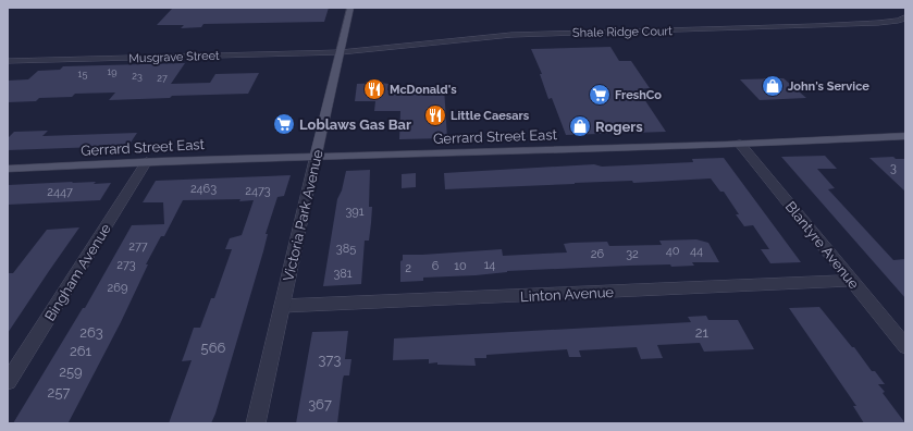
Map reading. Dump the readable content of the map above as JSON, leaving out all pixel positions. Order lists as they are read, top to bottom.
{
  "streets": {
    "main road": ["Gerrard Street East", "Victoria Park Avenue"],
    "street": [
      "Shale Ridge Court",
      "Musgrave Street",
      "Blantyre Avenue",
      "Bingham Avenue",
      "Linton Avenue"
    ]
  },
  "crossings": [
    ["Shale Ridge Court", "Musgrave Street"],
    ["Shale Ridge Court", "Victoria Park Avenue"],
    ["Musgrave Street", "Victoria Park Avenue"],
    ["Gerrard Street East", "Victoria Park Avenue"],
    ["Gerrard Street East", "Blantyre Avenue"],
    ["Gerrard Street East", "Bingham Avenue"],
    ["Victoria Park Avenue", "Linton Avenue"],
    ["Blantyre Avenue", "Linton Avenue"]
  ],
  "places": {
    "shop": ["John's Service", "Rogers"],
    "restaurant": ["McDonald's", "Little Caesars"],
    "supermarket": ["FreshCo", "Loblaws Gas Bar"]
  },
  "house_numbers": [
    "19",
    "15",
    "23",
    "27",
    "3",
    "2463",
    "2473",
    "2447",
    "391",
    "277",
    "385",
    "40",
    "44",
    "26",
    "32",
    "273",
    "14",
    "6",
    "10",
    "2",
    "381",
    "269",
    "263",
    "21",
    "566",
    "261",
    "373",
    "259",
    "257",
    "367"
  ]
}
